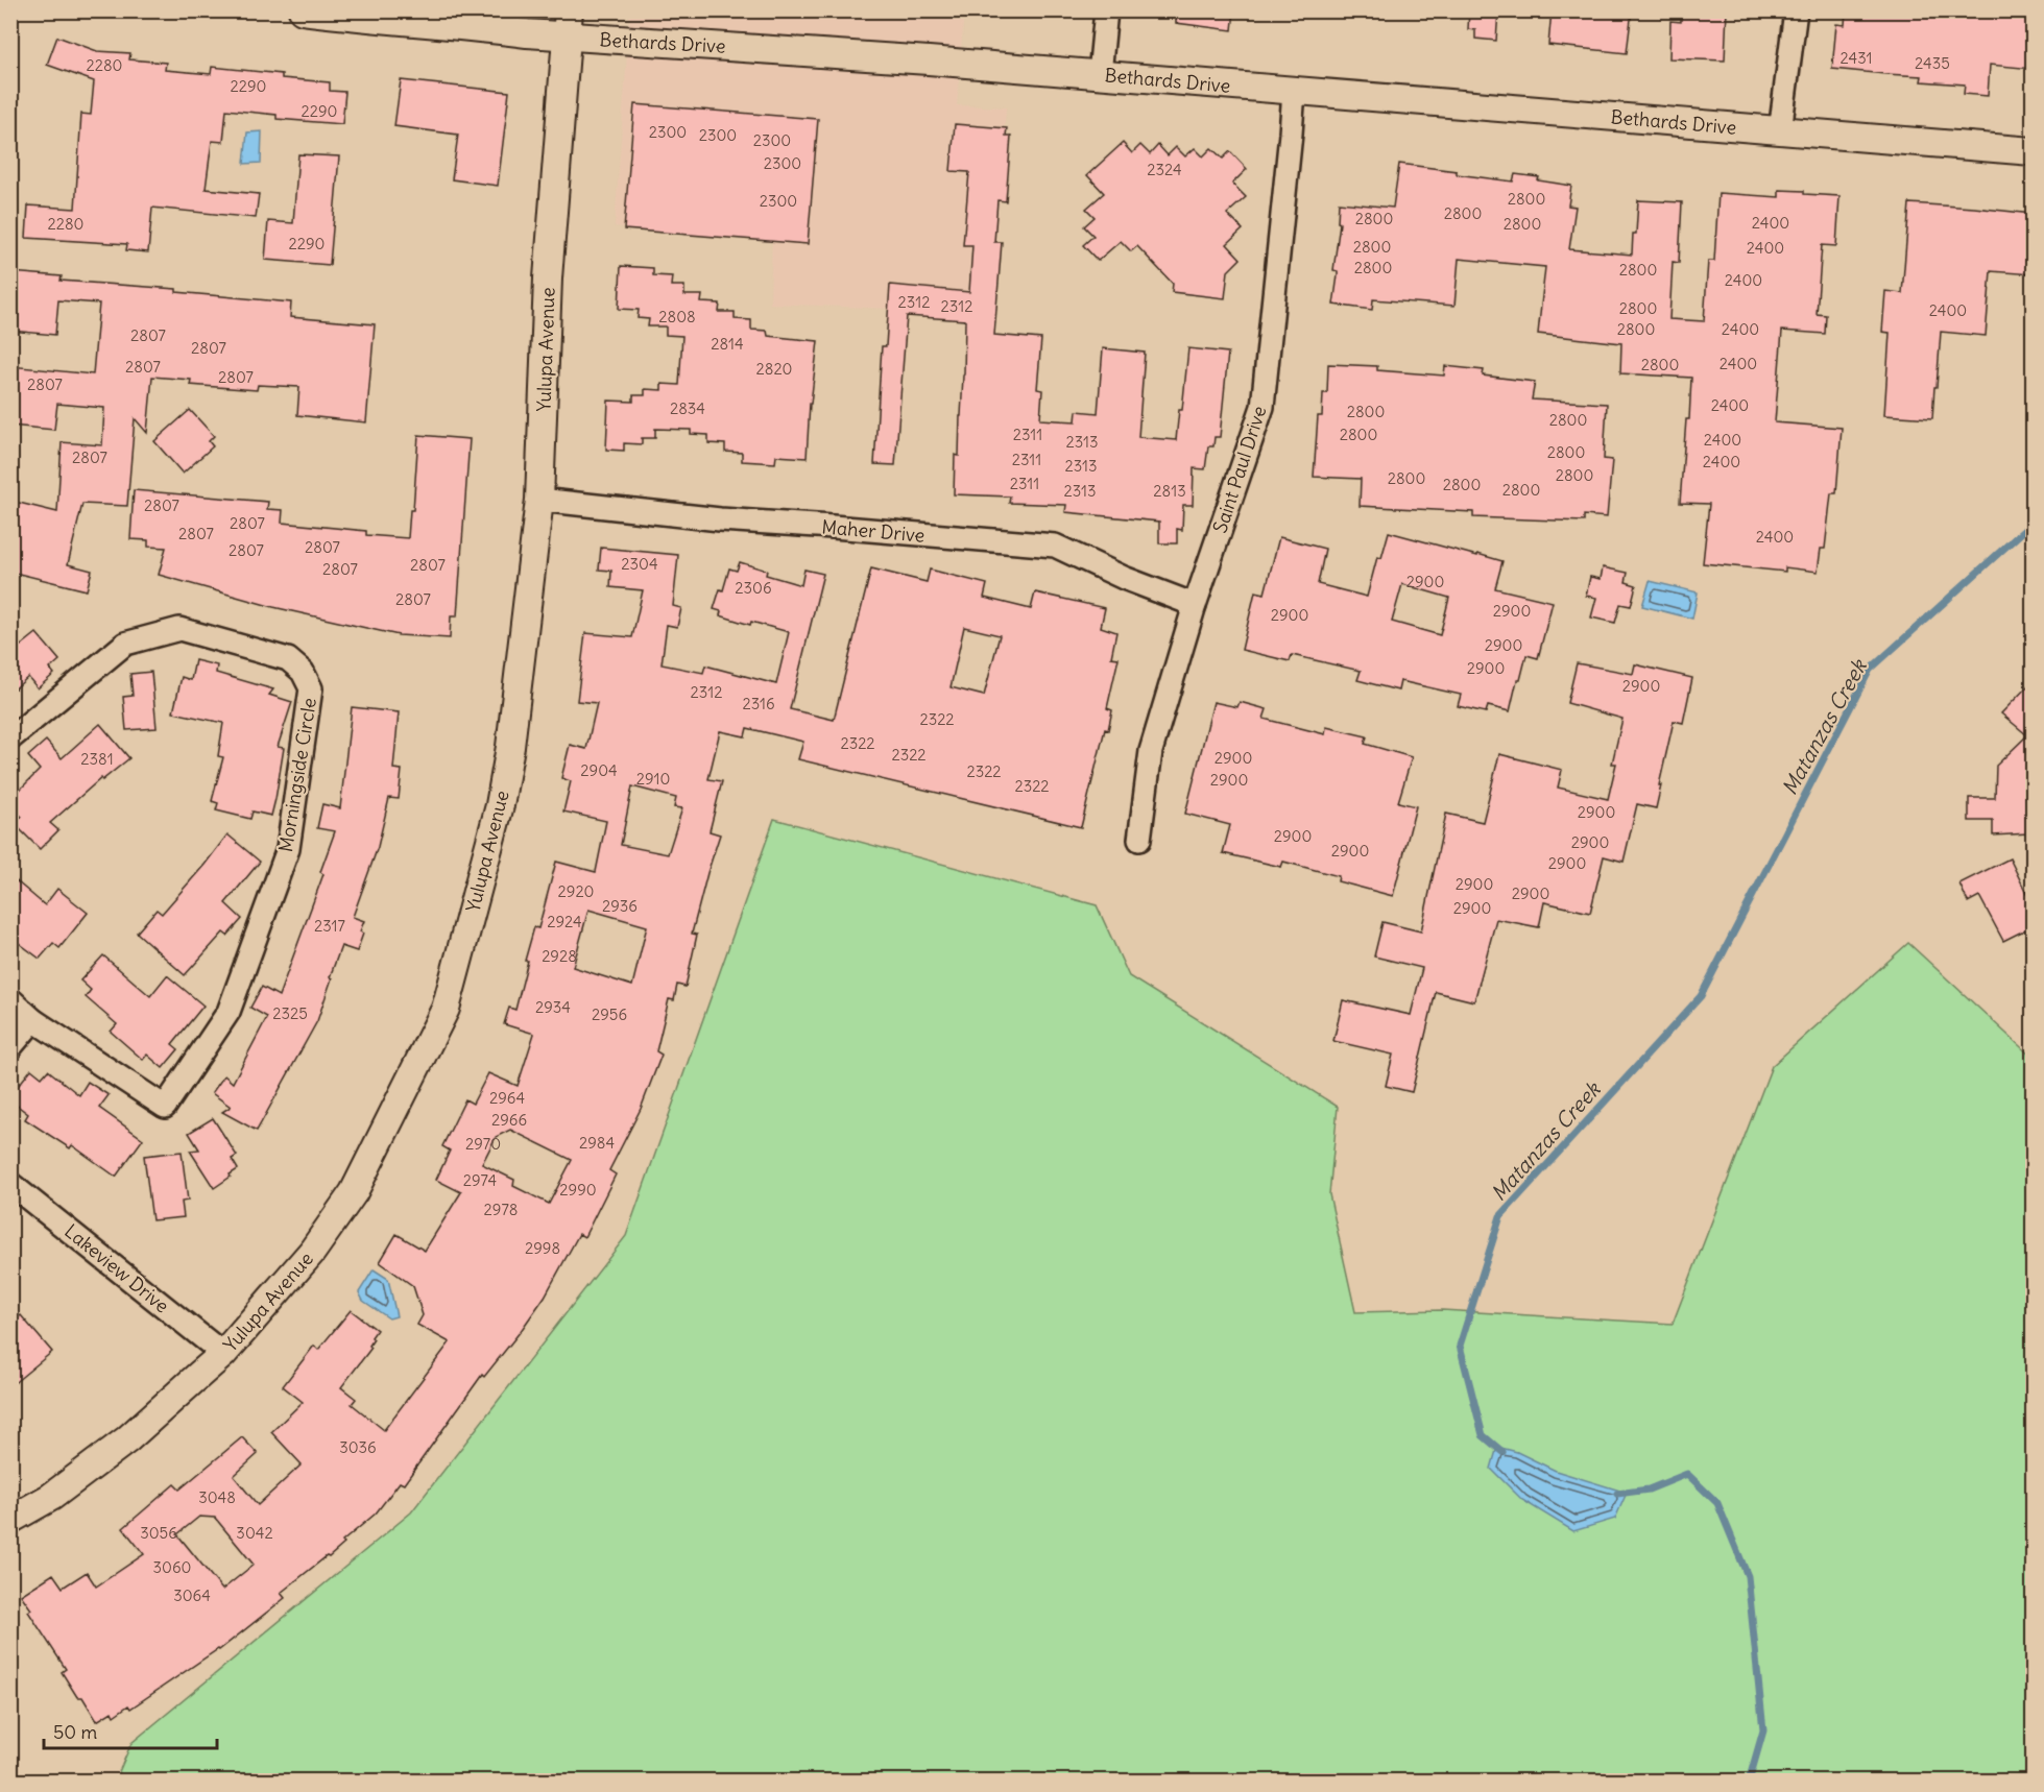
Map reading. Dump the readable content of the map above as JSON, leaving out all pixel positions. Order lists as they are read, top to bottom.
{
  "streets": {
    "street": [
      "Bethards Drive",
      "Yulupa Avenue",
      "Saint Paul Drive",
      "Maher Drive",
      "Morningside Circle",
      "Lakeview Drive"
    ]
  },
  "crossings": [
    ["Bethards Drive", "Yulupa Avenue"],
    ["Bethards Drive", "Saint Paul Drive"],
    ["Yulupa Avenue", "Maher Drive"],
    ["Yulupa Avenue", "Lakeview Drive"],
    ["Saint Paul Drive", "Maher Drive"]
  ],
  "water": ["Matanzas Creek"],
  "house_numbers": [
    "2431",
    "2435",
    "2280",
    "2290",
    "2290",
    "2300",
    "2300",
    "2300",
    "2300",
    "2324",
    "2800",
    "2300",
    "2800",
    "2800",
    "2400",
    "2280",
    "2800",
    "2290",
    "2800",
    "2400",
    "2800",
    "2800",
    "2400",
    "2312",
    "2312",
    "2800",
    "2400",
    "2808",
    "2800",
    "2400",
    "2807",
    "2814",
    "2807",
    "2400",
    "2800",
    "2807",
    "2820",
    "2807",
    "2807",
    "2400",
    "2834",
    "2800",
    "2800",
    "2311",
    "2800",
    "2400",
    "2313",
    "2800",
    "2807",
    "2311",
    "2400",
    "2313",
    "2800",
    "2800",
    "2311",
    "2800",
    "2800",
    "2313",
    "2813",
    "2807",
    "2807",
    "2807",
    "2400",
    "2807",
    "2807",
    "2304",
    "2807",
    "2807",
    "2900",
    "2306",
    "2807",
    "2900",
    "2900",
    "2900",
    "2900",
    "2900",
    "2312",
    "2316",
    "2322",
    "2322",
    "2322",
    "2900",
    "2381",
    "2904",
    "2322",
    "2910",
    "2900",
    "2322",
    "2900",
    "2900",
    "2900",
    "2900",
    "2900",
    "2900",
    "2920",
    "2900",
    "2936",
    "2900",
    "2924",
    "2317",
    "2928",
    "2934",
    "2325",
    "2956",
    "2964",
    "2966",
    "2984",
    "2970",
    "2974",
    "2990",
    "2978",
    "2998",
    "3036",
    "3048",
    "3056",
    "3042",
    "3060",
    "3064"
  ],
  "scale_bar": "50 m"
}
